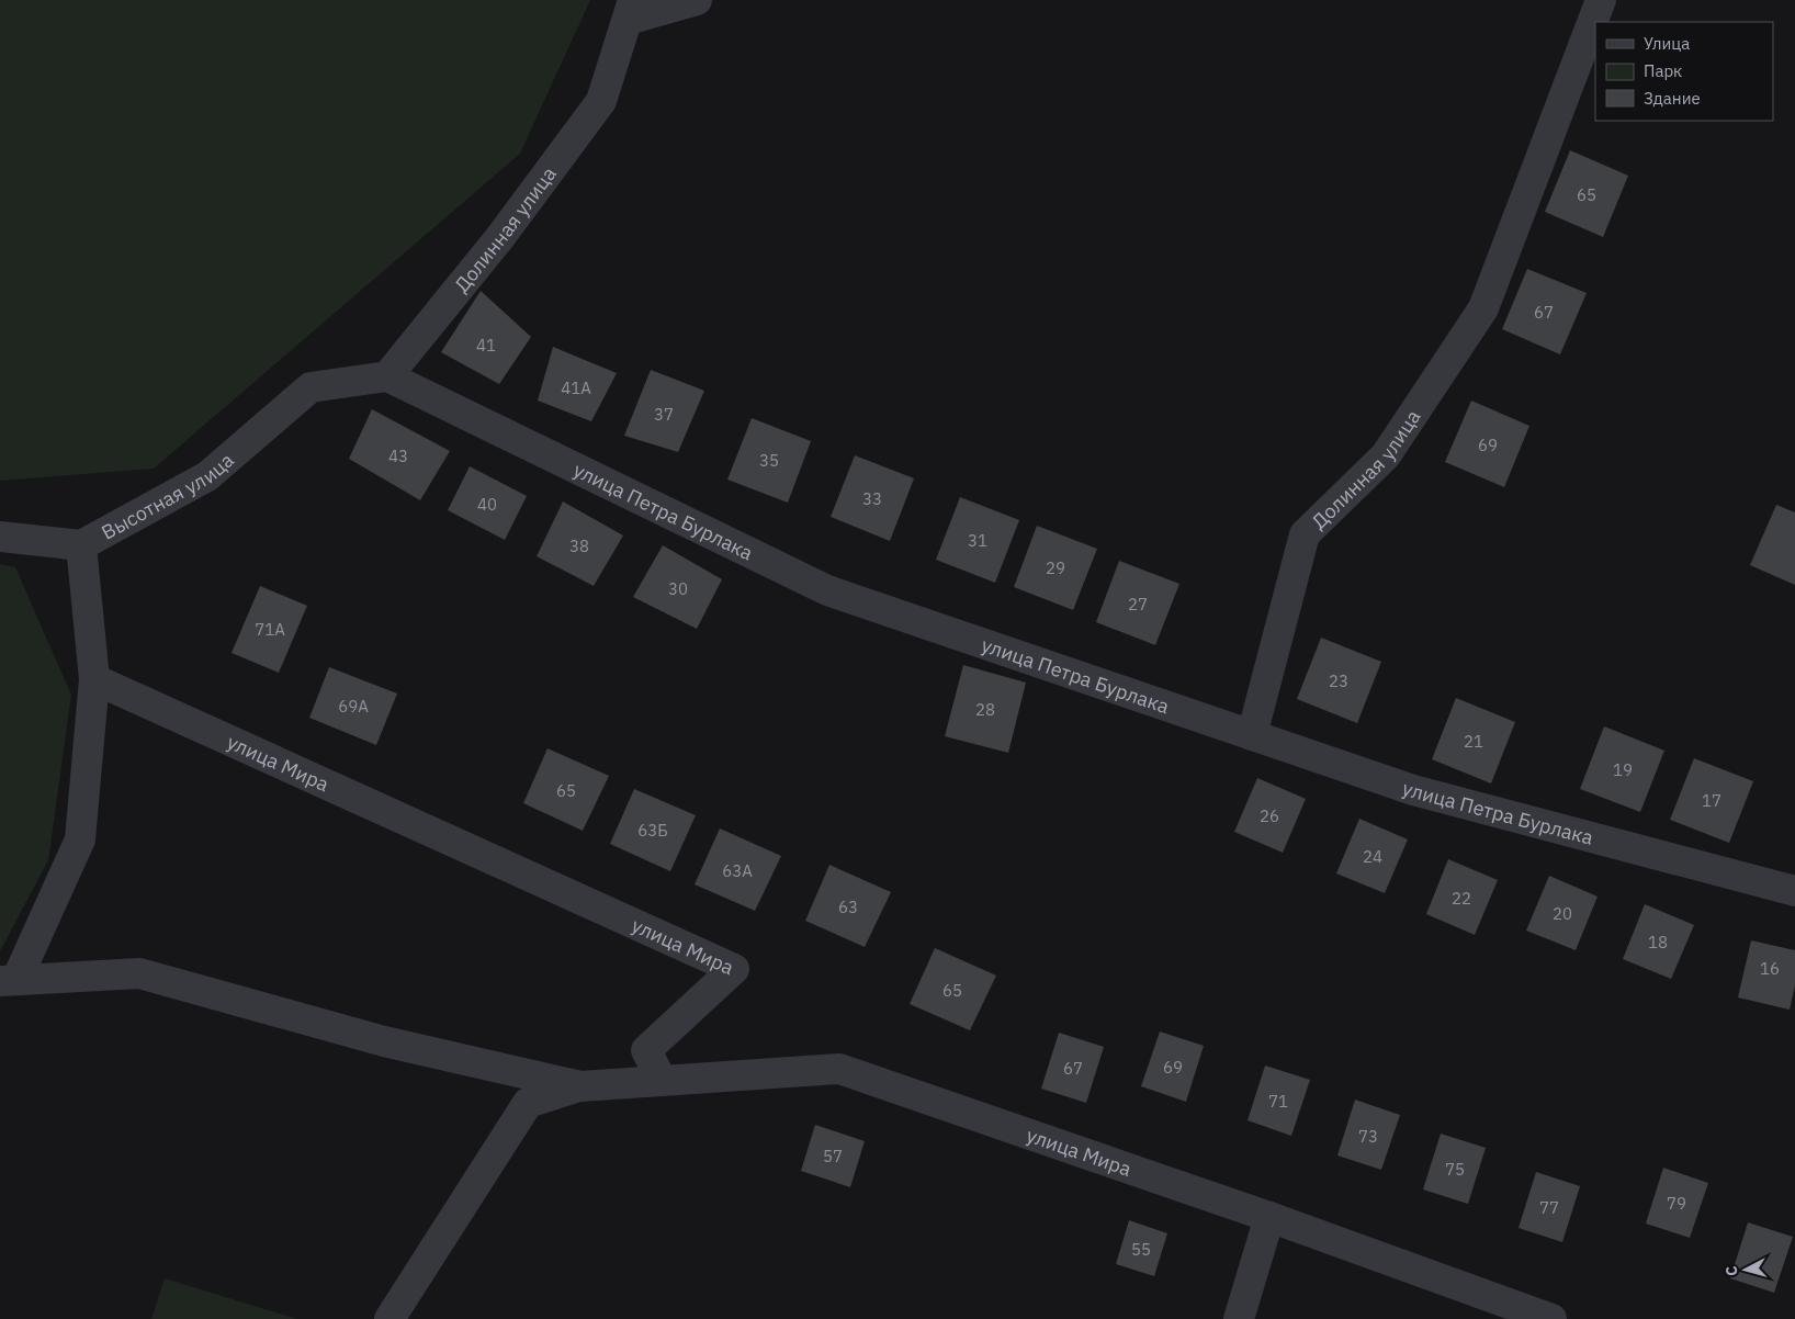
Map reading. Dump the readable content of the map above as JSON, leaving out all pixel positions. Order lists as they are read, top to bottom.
{
  "streets": {
    "street": [
      "Долинная улица",
      "Высотная улица",
      "улица Петра Бурлака",
      "улица Мира"
    ]
  },
  "crossings": [
    ["Долинная улица", "Высотная улица"],
    ["Долинная улица", "улица Петра Бурлака"],
    ["Высотная улица", "улица Петра Бурлака"]
  ],
  "house_numbers": [
    "65",
    "67",
    "41",
    "41А",
    "37",
    "69",
    "43",
    "35",
    "33",
    "40",
    "31",
    "38",
    "29",
    "30",
    "27",
    "71А",
    "23",
    "69А",
    "28",
    "21",
    "19",
    "65",
    "17",
    "26",
    "63Б",
    "24",
    "63А",
    "22",
    "63",
    "20",
    "18",
    "16",
    "65",
    "69",
    "67",
    "71",
    "73",
    "57",
    "75",
    "79",
    "77",
    "55"
  ],
  "legend": ["Улица", "Парк", "Здание"],
  "north": "left"
}
